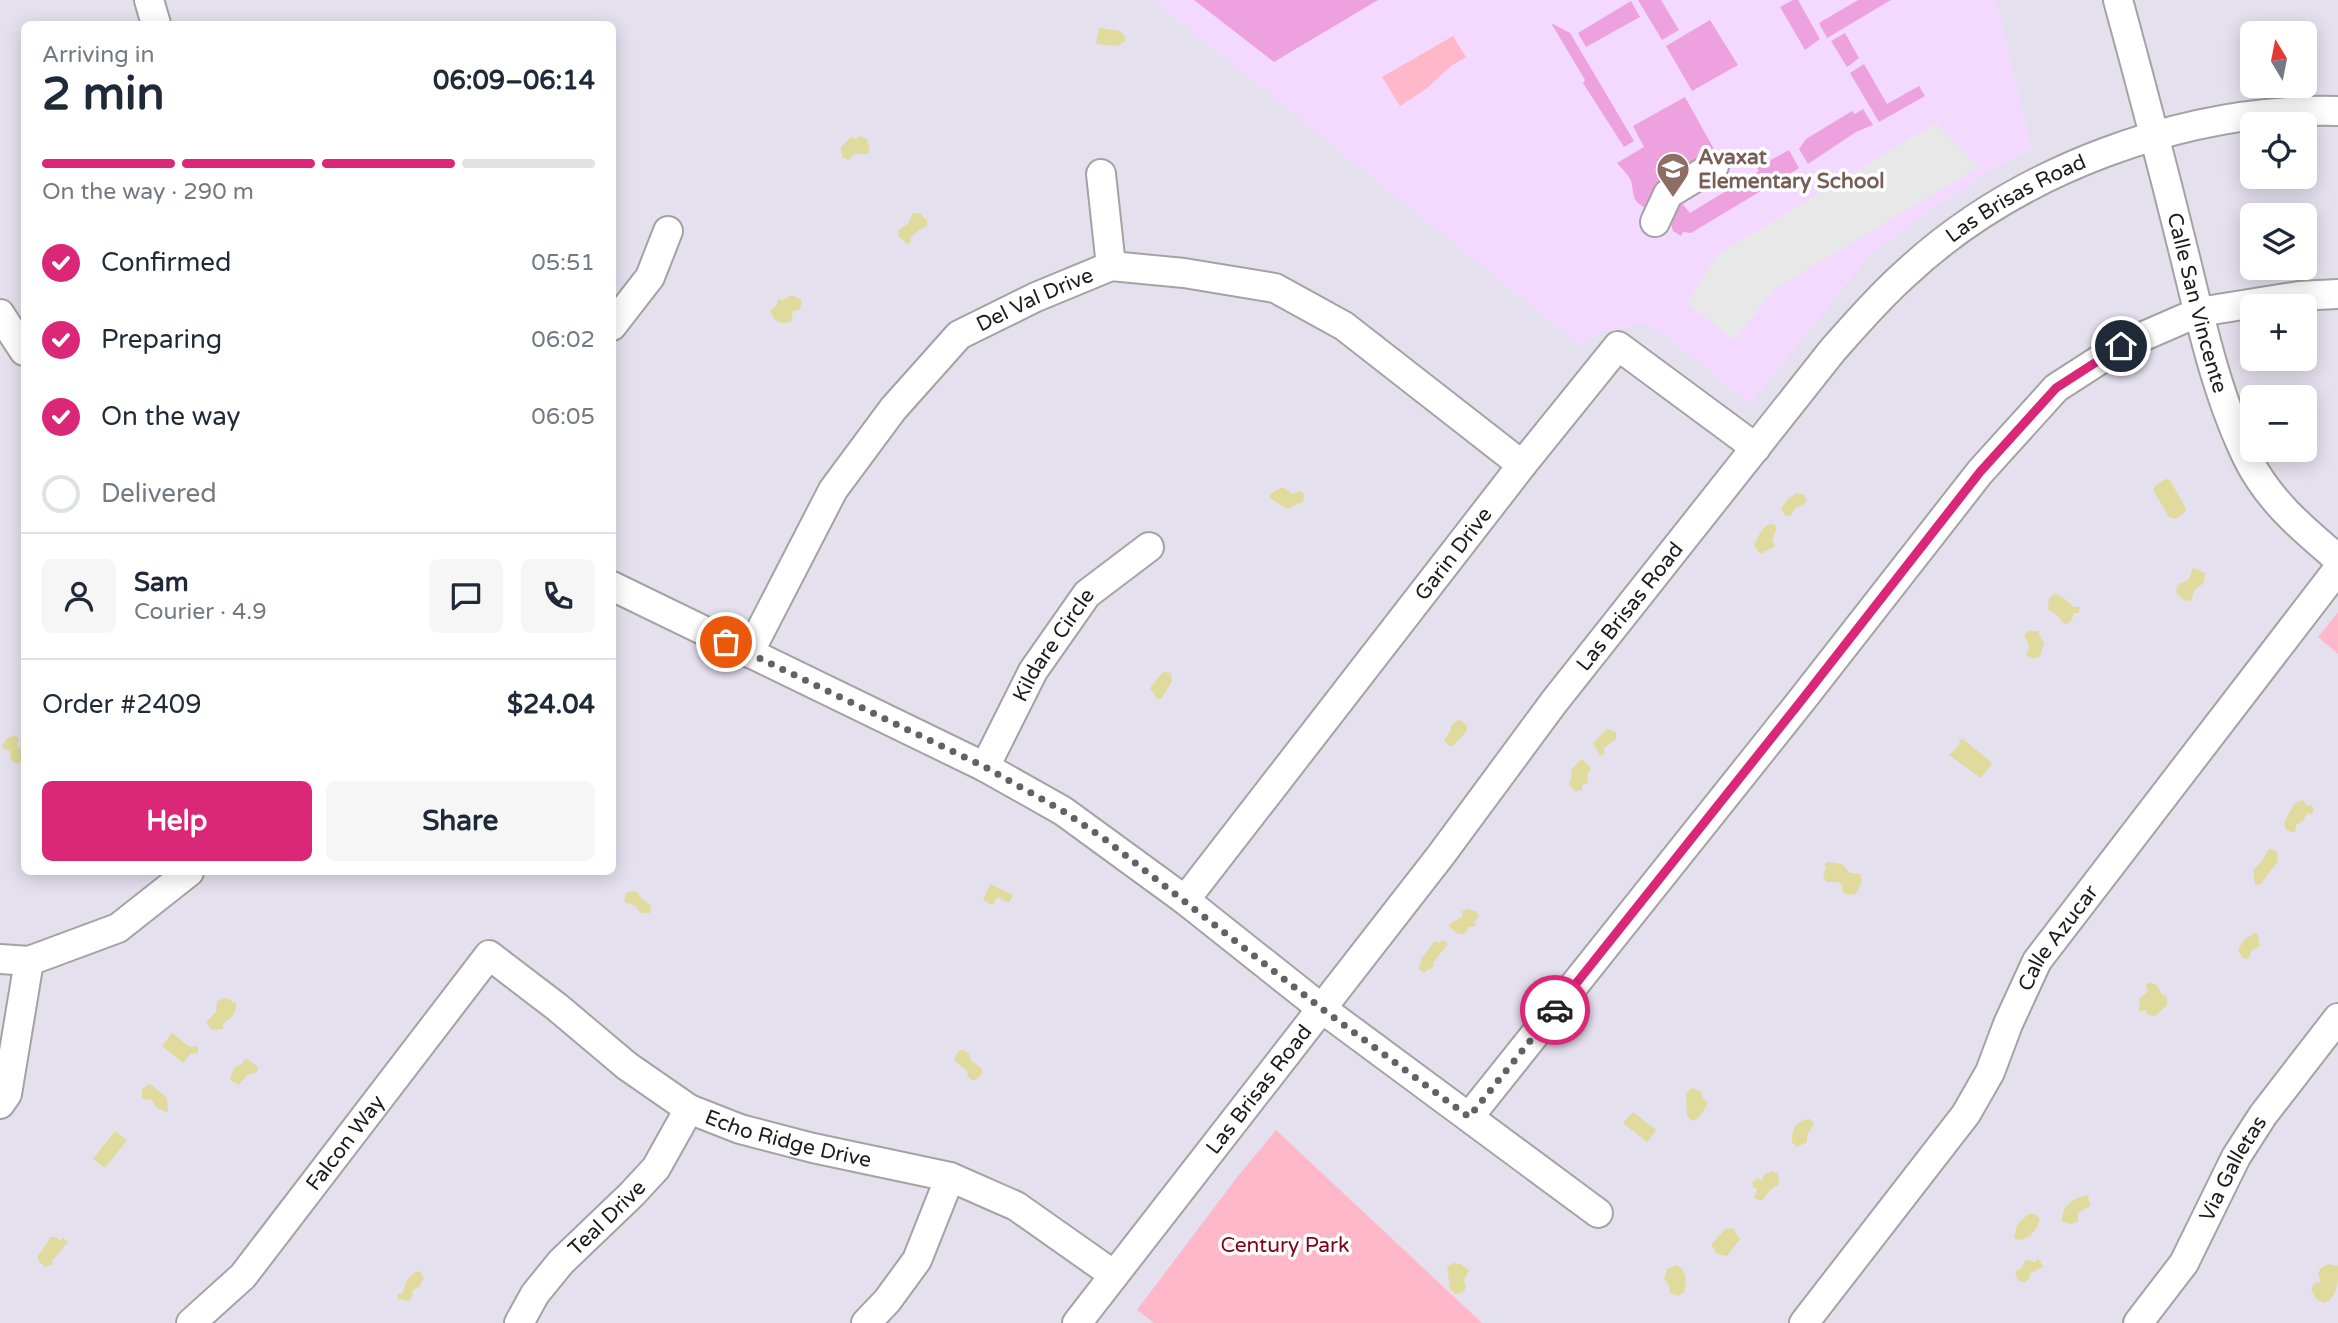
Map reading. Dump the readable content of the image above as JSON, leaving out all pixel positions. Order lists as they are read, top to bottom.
{
  "streets": {
    "street": [
      "Las Brisas Road",
      "Del Val Drive",
      "Calle San Vincente",
      "Garin Drive",
      "Kildare Circle",
      "Calle Azucar",
      "Echo Ridge Drive",
      "Falcon Way",
      "Via Galletas",
      "Teal Drive"
    ]
  },
  "crossings": [
    ["Las Brisas Road", "Calle San Vincente"],
    ["Las Brisas Road", "Garin Drive"],
    ["Las Brisas Road", "Echo Ridge Drive"],
    ["Del Val Drive", "Garin Drive"],
    ["Echo Ridge Drive", "Falcon Way"],
    ["Echo Ridge Drive", "Teal Drive"]
  ],
  "parks": ["Century Park"],
  "places": {
    "school or university": ["Avaxat Elementary School"]
  },
  "north": "top",
  "page": {
    "map_buttons": ["+", "−"],
    "heading": ["2 min", "Arriving in", "06:09–06:14"],
    "panel": [
      "Sam",
      "Courier · 4.9",
      "Order #2409",
      "$24.04"
    ],
    "bar": "On the way · 290 m",
    "list": [
      ["Confirmed", "05:51"],
      ["Preparing", "06:02"],
      ["On the way", "06:05"],
      "Delivered"
    ],
    "buttons": ["Help", "Share"]
  }
}
